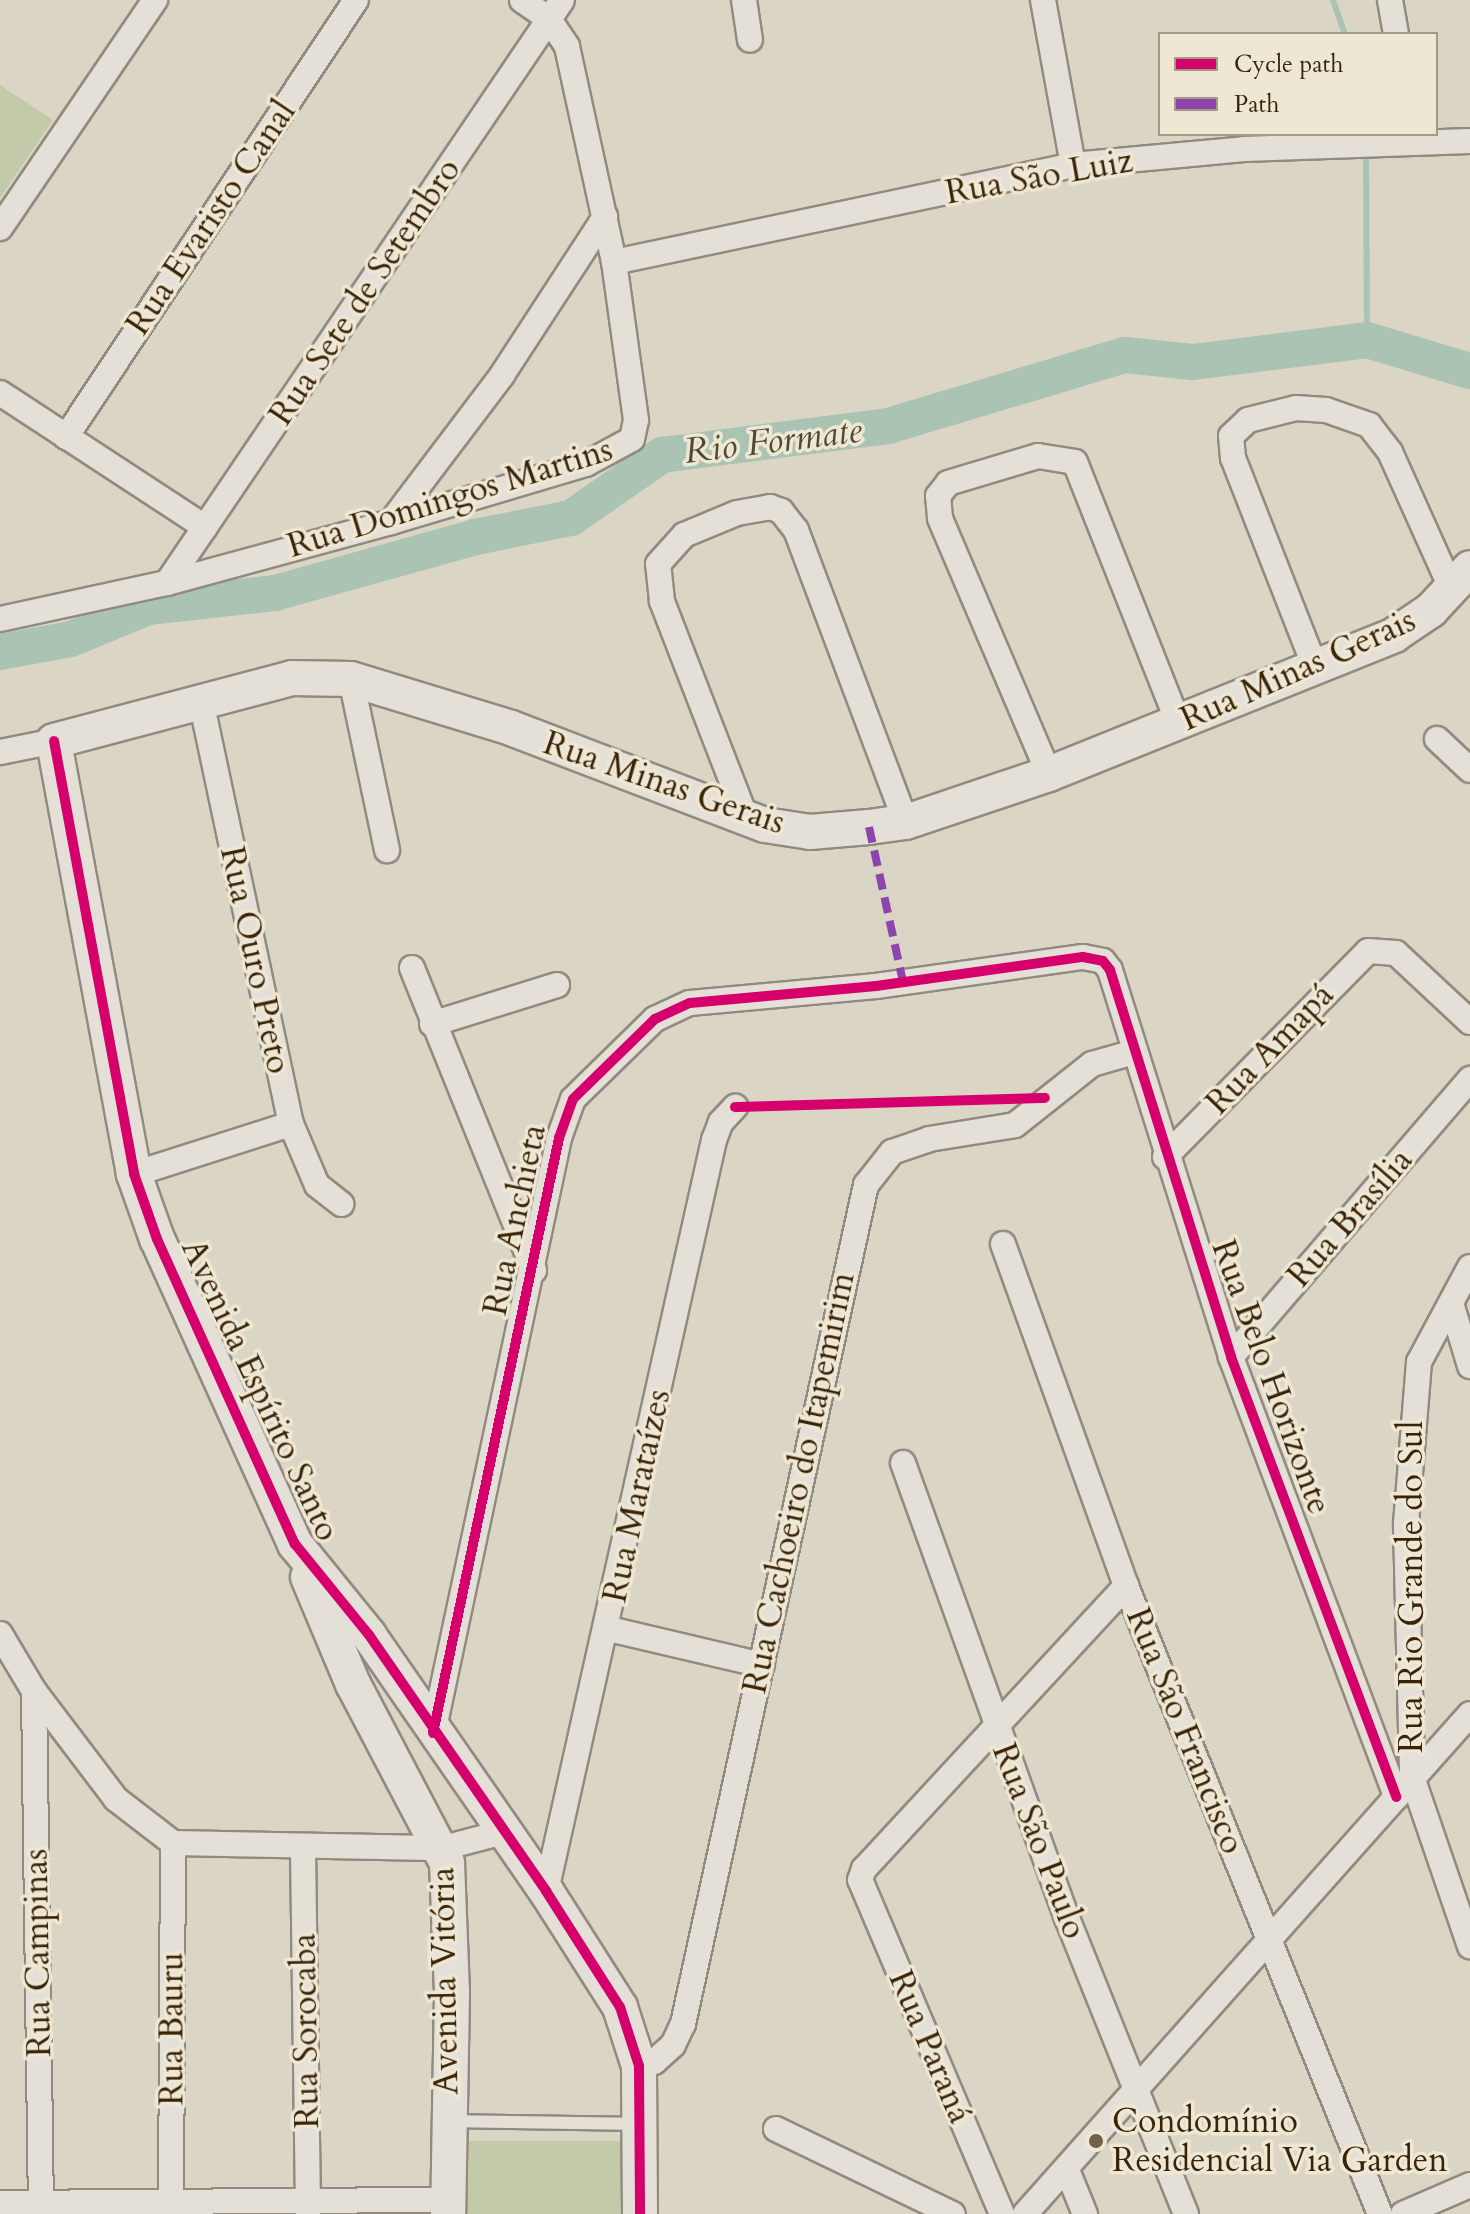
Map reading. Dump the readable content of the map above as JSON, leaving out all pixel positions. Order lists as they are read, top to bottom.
{
  "streets": {
    "street": [
      "Rua São Luiz",
      "Rua Evaristo Canal",
      "Rua Sete de Setembro",
      "Rua Domingos Martins",
      "Rua Minas Gerais",
      "Rua Ouro Preto",
      "Rua Amapá",
      "Rua Brasília",
      "Rua Anchieta",
      "Rua Belo Horizonte",
      "Avenida Espírito Santo",
      "Rua Cachoeiro do Itapemirim",
      "Rua Marataízes",
      "Rua Rio Grande do Sul",
      "Rua São Francisco",
      "Rua São Paulo",
      "Rua Campinas",
      "Avenida Vitória",
      "Rua Bauru",
      "Rua Sorocaba",
      "Rua Paraná"
    ]
  },
  "crossings": [
    ["Rua São Luiz", "Rua Domingos Martins"],
    ["Rua Sete de Setembro", "Rua Domingos Martins"],
    ["Rua Minas Gerais", "Rua Ouro Preto"],
    ["Rua Minas Gerais", "Avenida Espírito Santo"],
    ["Rua Amapá", "Rua Belo Horizonte"],
    ["Rua Brasília", "Rua Belo Horizonte"],
    ["Rua Anchieta", "Rua Belo Horizonte"],
    ["Rua Anchieta", "Avenida Espírito Santo"],
    ["Rua Belo Horizonte", "Rua Cachoeiro do Itapemirim"],
    ["Avenida Espírito Santo", "Rua Cachoeiro do Itapemirim"],
    ["Avenida Espírito Santo", "Rua Marataízes"],
    ["Avenida Espírito Santo", "Avenida Vitória"],
    ["Rua São Paulo", "Rua Paraná"]
  ],
  "water": ["Rio Formate"],
  "places": ["Condomínio Residencial Via Garden"],
  "legend": ["Cycle path", "Path"]
}
